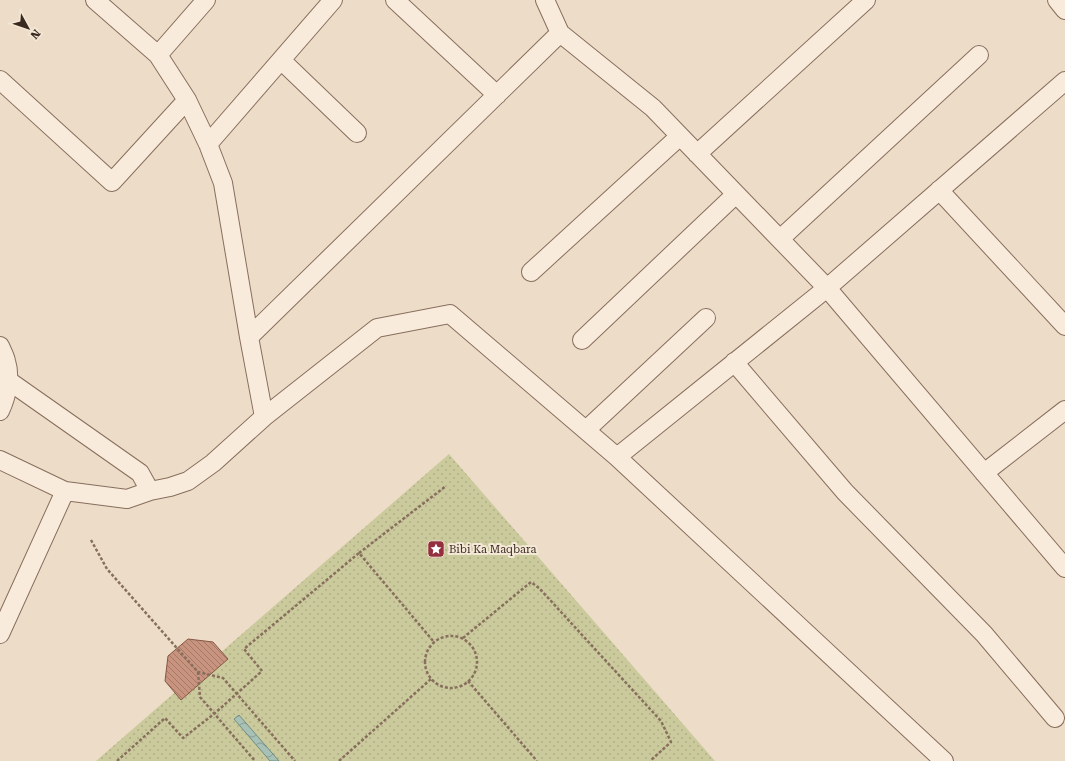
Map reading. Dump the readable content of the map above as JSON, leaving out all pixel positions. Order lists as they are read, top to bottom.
{
  "places": {
    "place": ["Bibi Ka Maqbara"]
  },
  "north": "bottom right"
}
